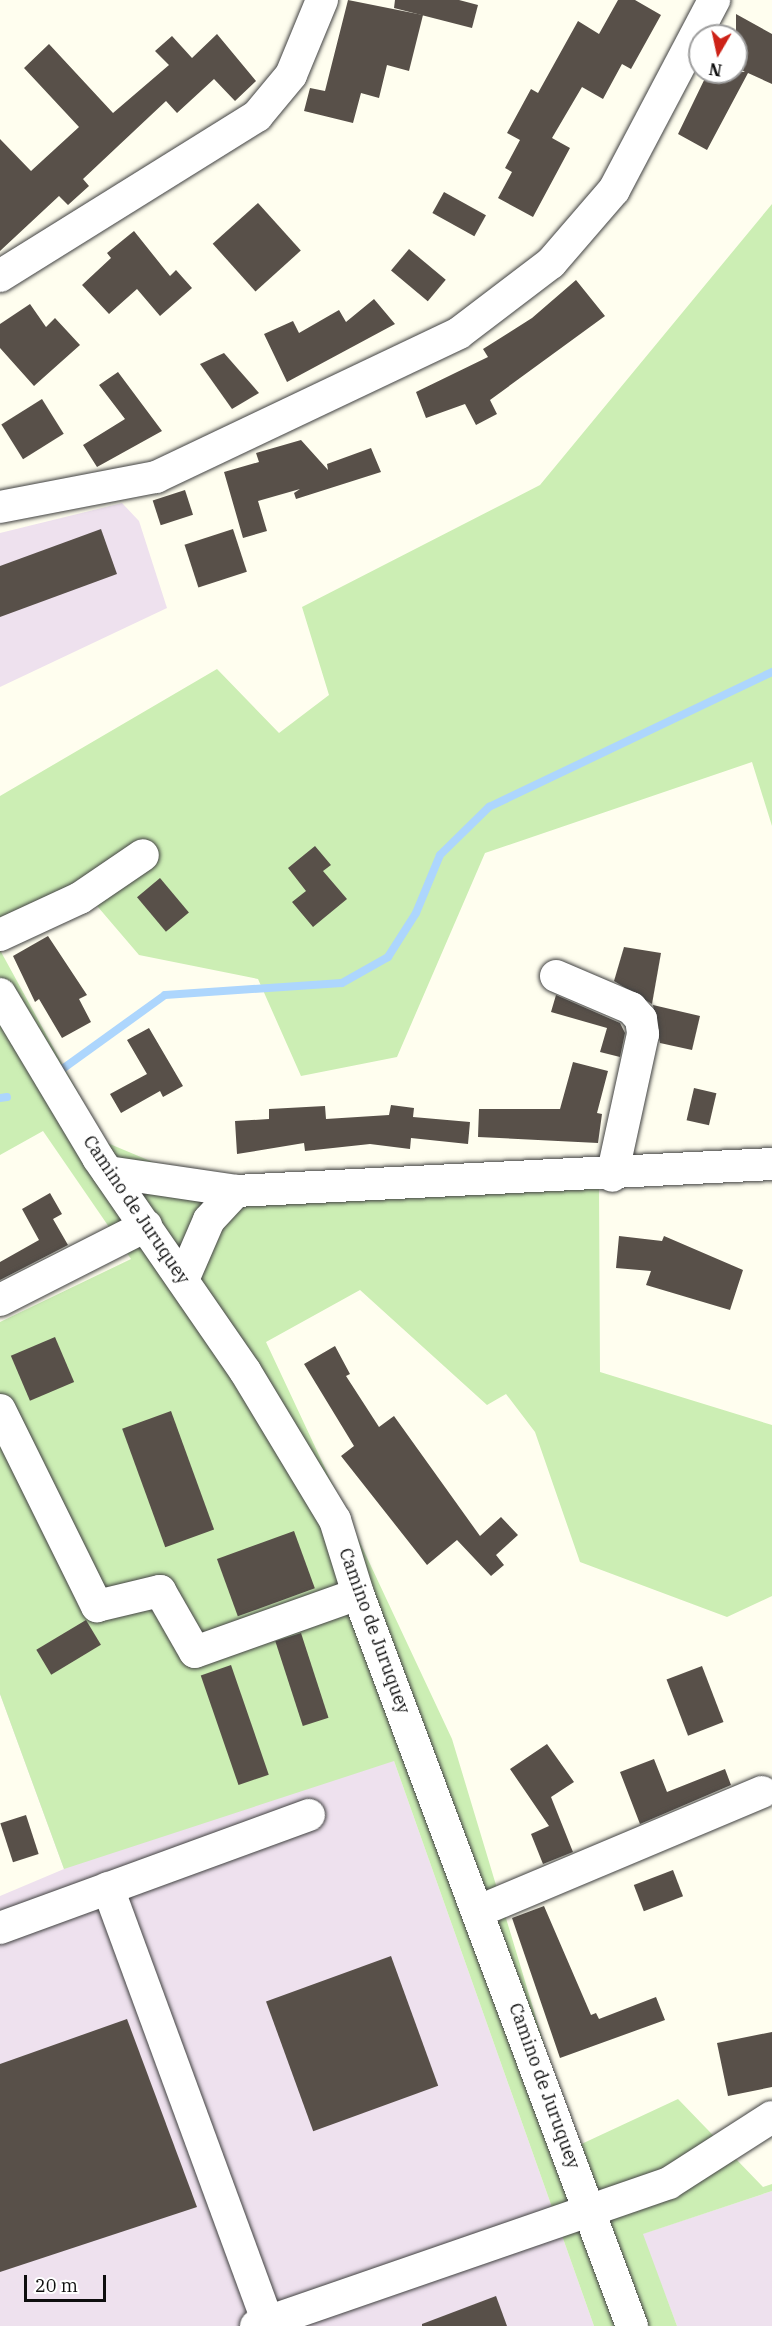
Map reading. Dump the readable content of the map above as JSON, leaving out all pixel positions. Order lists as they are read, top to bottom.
{
  "streets": {
    "street": ["Camino de Juruquey"]
  },
  "scale_bar": "20 m",
  "north": "bottom"
}
